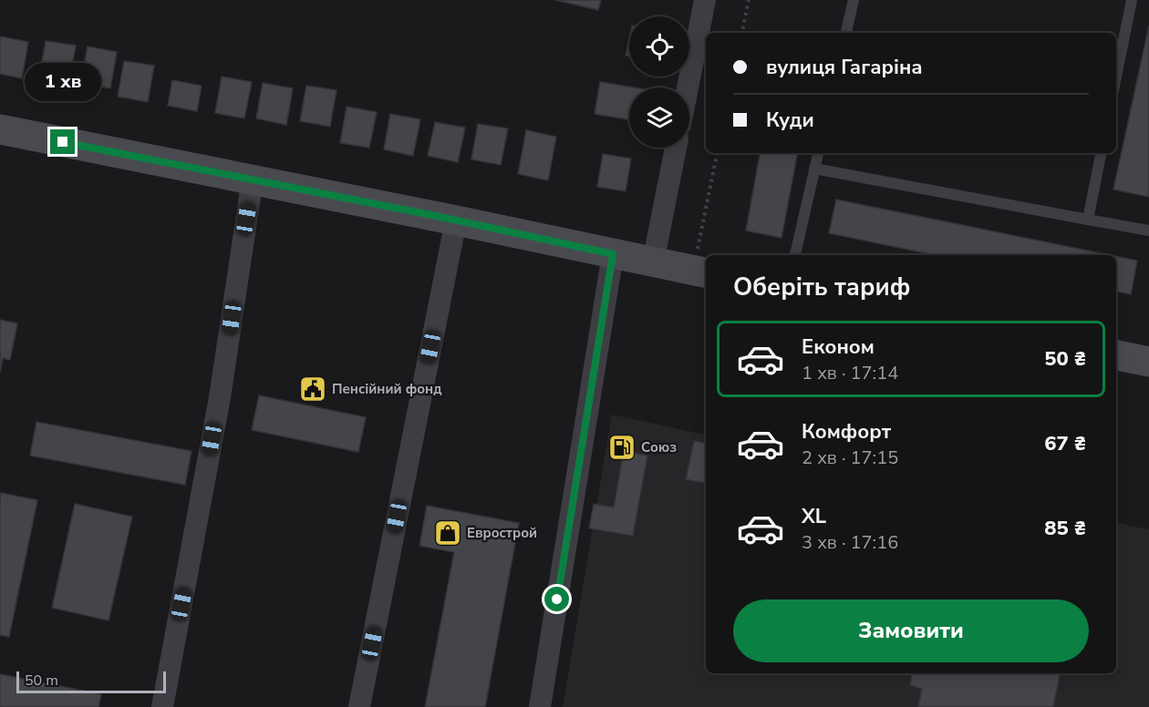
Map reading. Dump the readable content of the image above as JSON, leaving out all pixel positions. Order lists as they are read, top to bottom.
{
  "places": {
    "public building": ["Пенсійний фонд"],
    "fuel station": ["Союз"],
    "shop": ["Еврострой"]
  },
  "scale_bar": "50 m",
  "page": {
    "banner": ["вулиця Гагаріна", "Куди"],
    "bubble": "1 хв",
    "heading": "Оберіть тариф",
    "list": [
      {
        "name": "Економ",
        "note": "1 хв · 17:14",
        "value": "50 ₴"
      },
      {
        "name": "Комфорт",
        "note": "2 хв · 17:15",
        "value": "67 ₴"
      },
      {
        "name": "XL",
        "note": "3 хв · 17:16",
        "value": "85 ₴"
      }
    ],
    "buttons": "Замовити",
    "scale": "50 m"
  }
}
